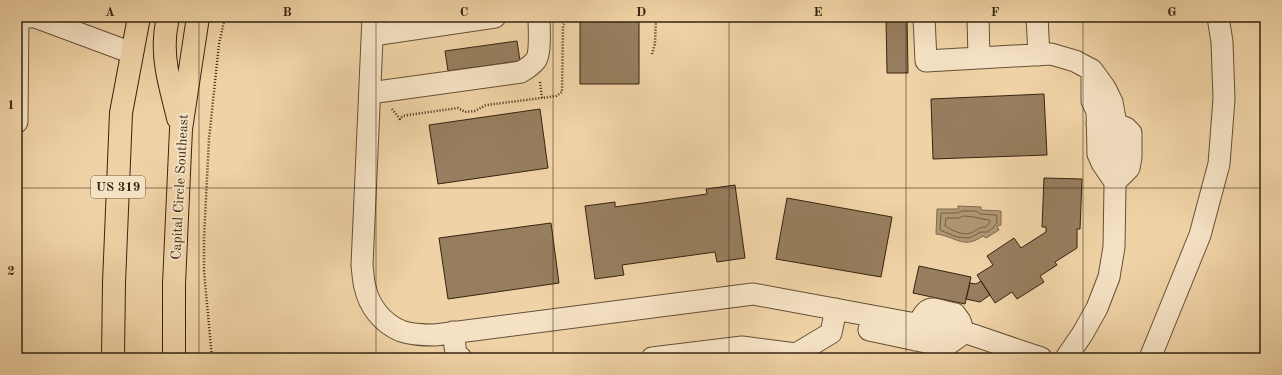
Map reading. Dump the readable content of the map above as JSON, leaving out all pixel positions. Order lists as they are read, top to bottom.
{
  "streets": {
    "main road": ["US 319", "Capital Circle Southeast"]
  },
  "grid": {
    "columns": [
      "A",
      "B",
      "C",
      "D",
      "E",
      "F",
      "G"
    ],
    "rows": ["1", "2"]
  }
}
